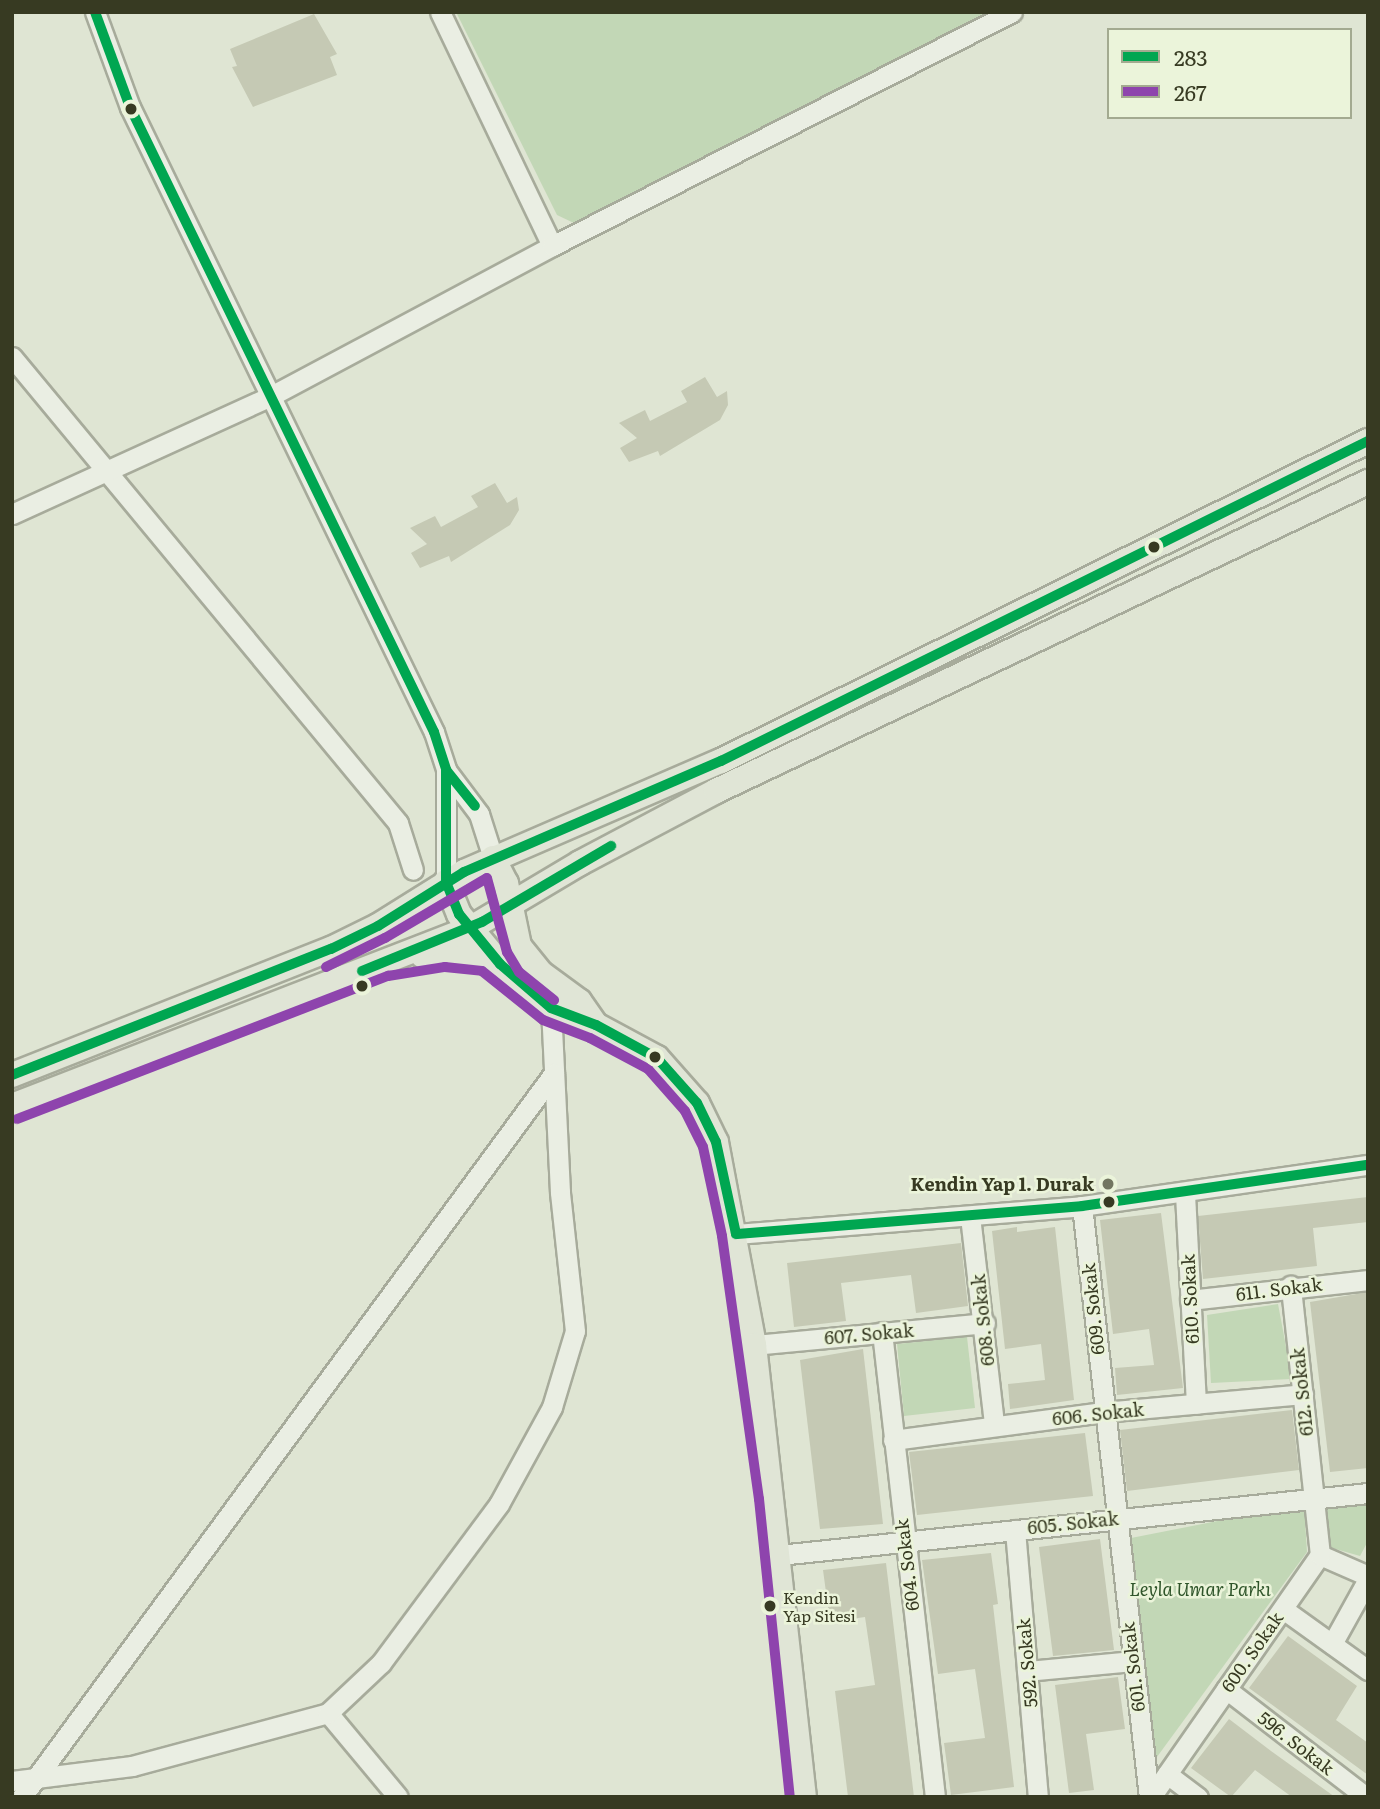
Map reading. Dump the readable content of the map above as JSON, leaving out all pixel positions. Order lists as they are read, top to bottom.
{
  "streets": {
    "street": [
      "611. Sokak",
      "610. Sokak",
      "609. Sokak",
      "608. Sokak",
      "607. Sokak",
      "612. Sokak",
      "606. Sokak",
      "605. Sokak",
      "604. Sokak",
      "600. Sokak",
      "592. Sokak",
      "601. Sokak",
      "596. Sokak"
    ]
  },
  "crossings": [
    ["611. Sokak", "610. Sokak"],
    ["611. Sokak", "612. Sokak"],
    ["610. Sokak", "606. Sokak"],
    ["609. Sokak", "606. Sokak"],
    ["609. Sokak", "601. Sokak"],
    ["608. Sokak", "607. Sokak"],
    ["608. Sokak", "606. Sokak"],
    ["607. Sokak", "604. Sokak"],
    ["612. Sokak", "606. Sokak"],
    ["612. Sokak", "605. Sokak"],
    ["606. Sokak", "604. Sokak"],
    ["606. Sokak", "601. Sokak"],
    ["605. Sokak", "604. Sokak"],
    ["605. Sokak", "592. Sokak"],
    ["605. Sokak", "601. Sokak"],
    ["600. Sokak", "601. Sokak"],
    ["600. Sokak", "596. Sokak"]
  ],
  "parks": ["Leyla Umar Parkı"],
  "places": ["Kendin Yap 1. Durak", "Kendin Yap Sitesi"],
  "lines": ["transit line 283", "transit line 267"],
  "legend": ["283", "267"]
}
